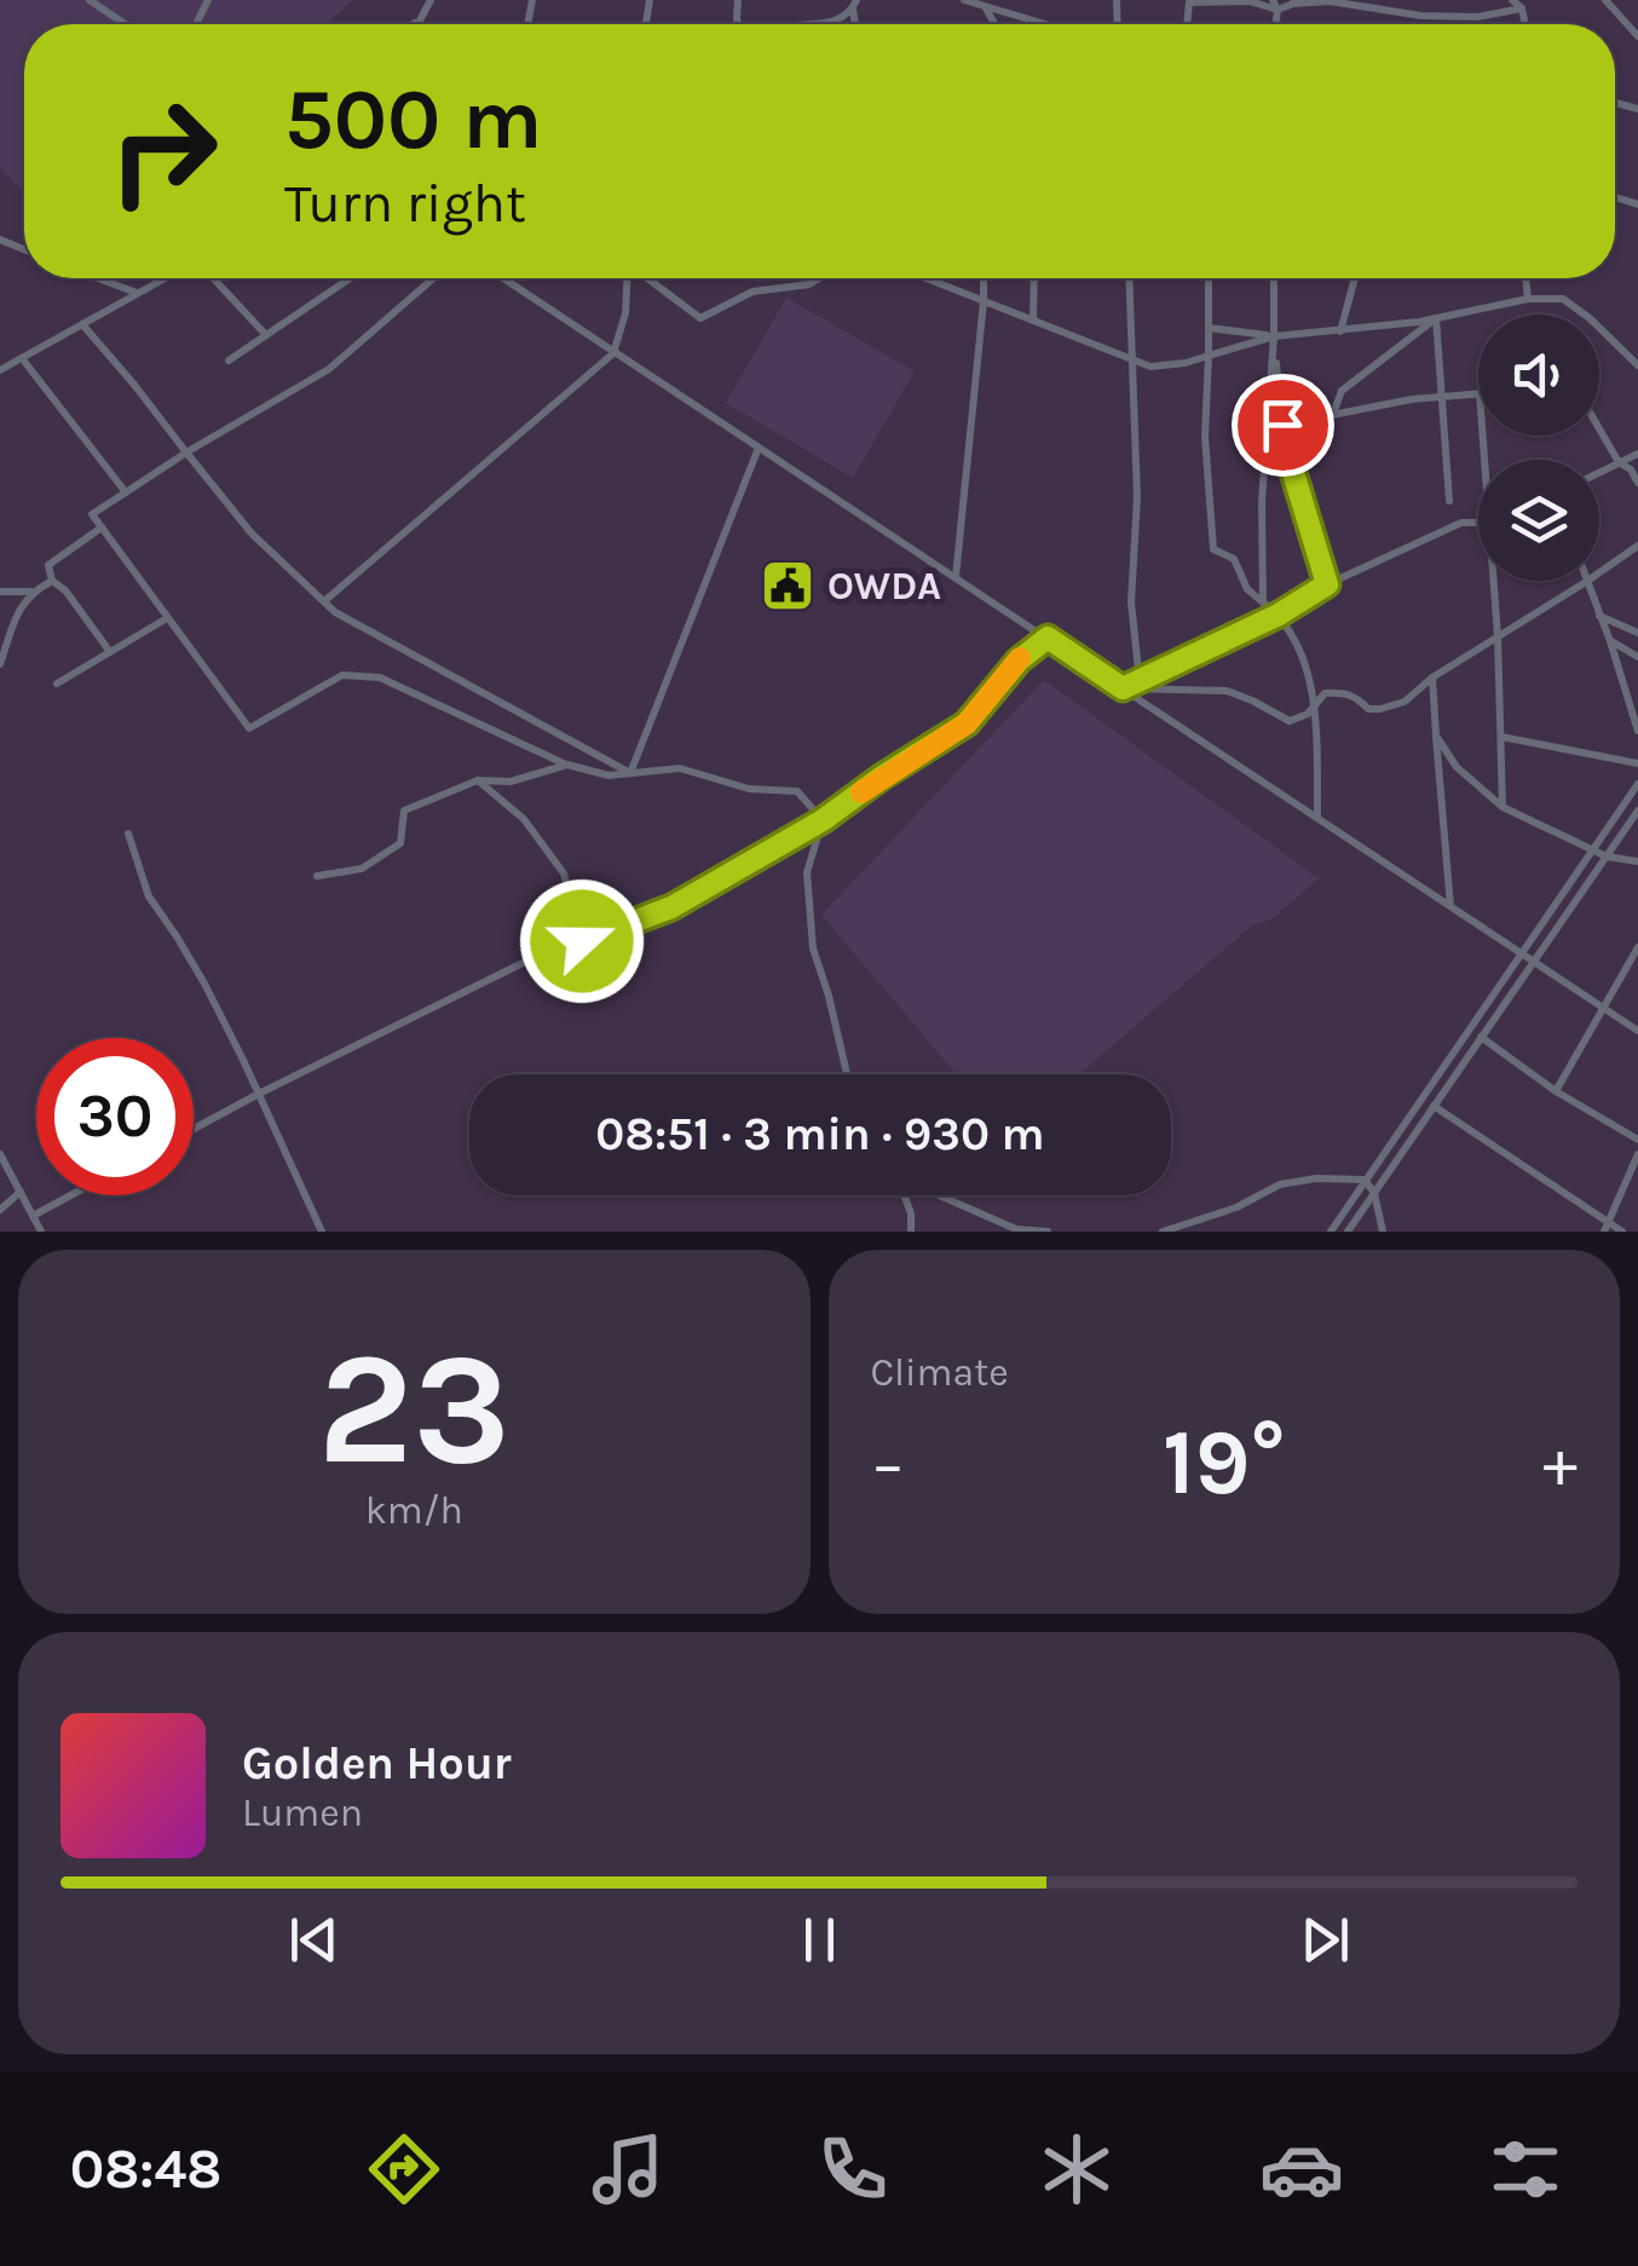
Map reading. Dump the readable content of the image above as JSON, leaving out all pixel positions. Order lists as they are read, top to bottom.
{
  "places": {
    "public building": ["OWDA"]
  },
  "page": {
    "turn": ["500 m", "Turn right"],
    "limit": "30",
    "trip": "08:51 · 3 min · 930 m",
    "tile": [
      ["23", "km/h"],
      "Climate"
    ],
    "heat": ["−", "19°", "+"],
    "song": ["Golden Hour", "Lumen"],
    "tabs": "08:48"
  }
}
